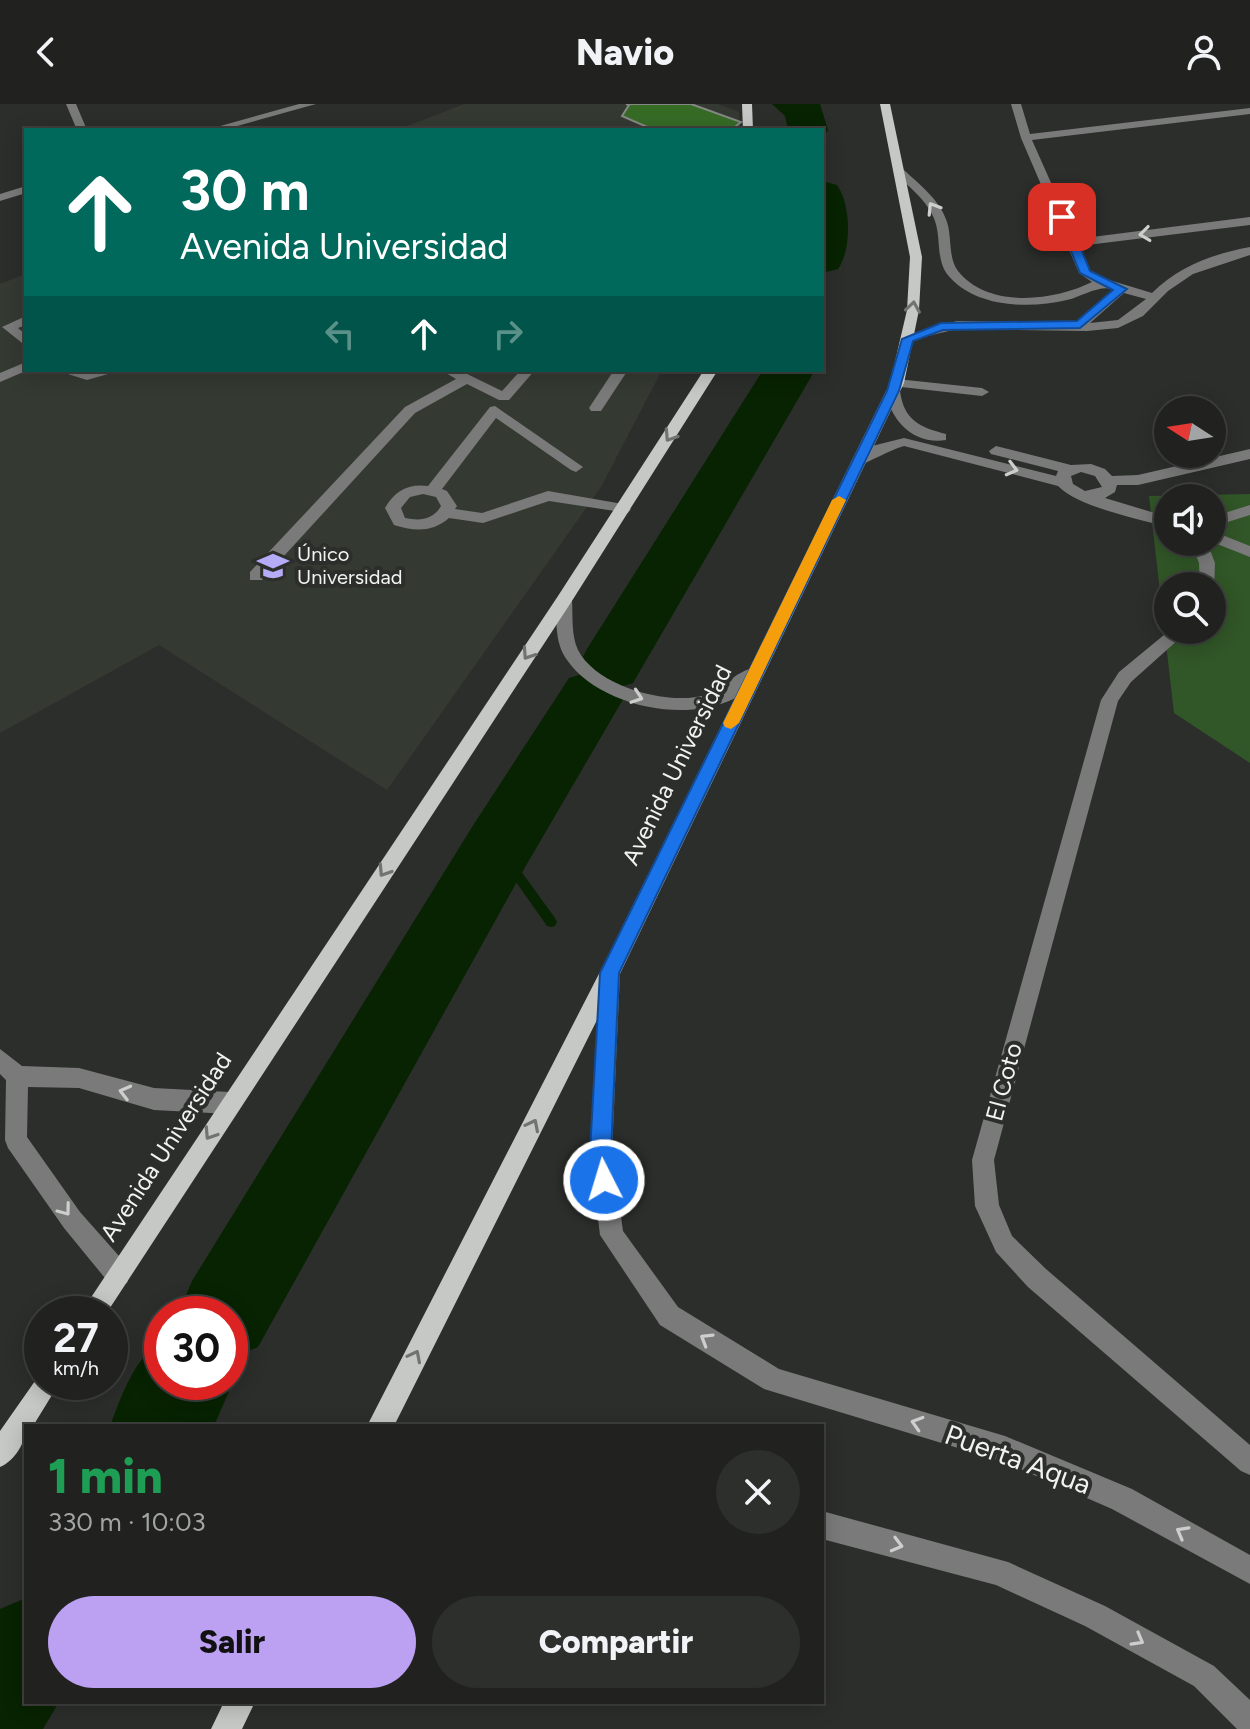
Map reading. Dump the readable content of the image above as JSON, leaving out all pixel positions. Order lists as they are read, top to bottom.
{
  "streets": {
    "main road": ["Avenida Universidad"],
    "street": ["El Coto", "Puerta Aqua"]
  },
  "crossings": [
    ["Avenida Universidad", "Puerta Aqua"]
  ],
  "places": {
    "school or university": ["Único Universidad"]
  },
  "north": "left",
  "page": {
    "header": "Navio",
    "turn": ["30 m", "Avenida Universidad"],
    "speed": "27 km/h",
    "limit": "30",
    "heading": ["1 min", "330 m · 10:03"],
    "buttons": ["Salir", "Compartir"]
  }
}
